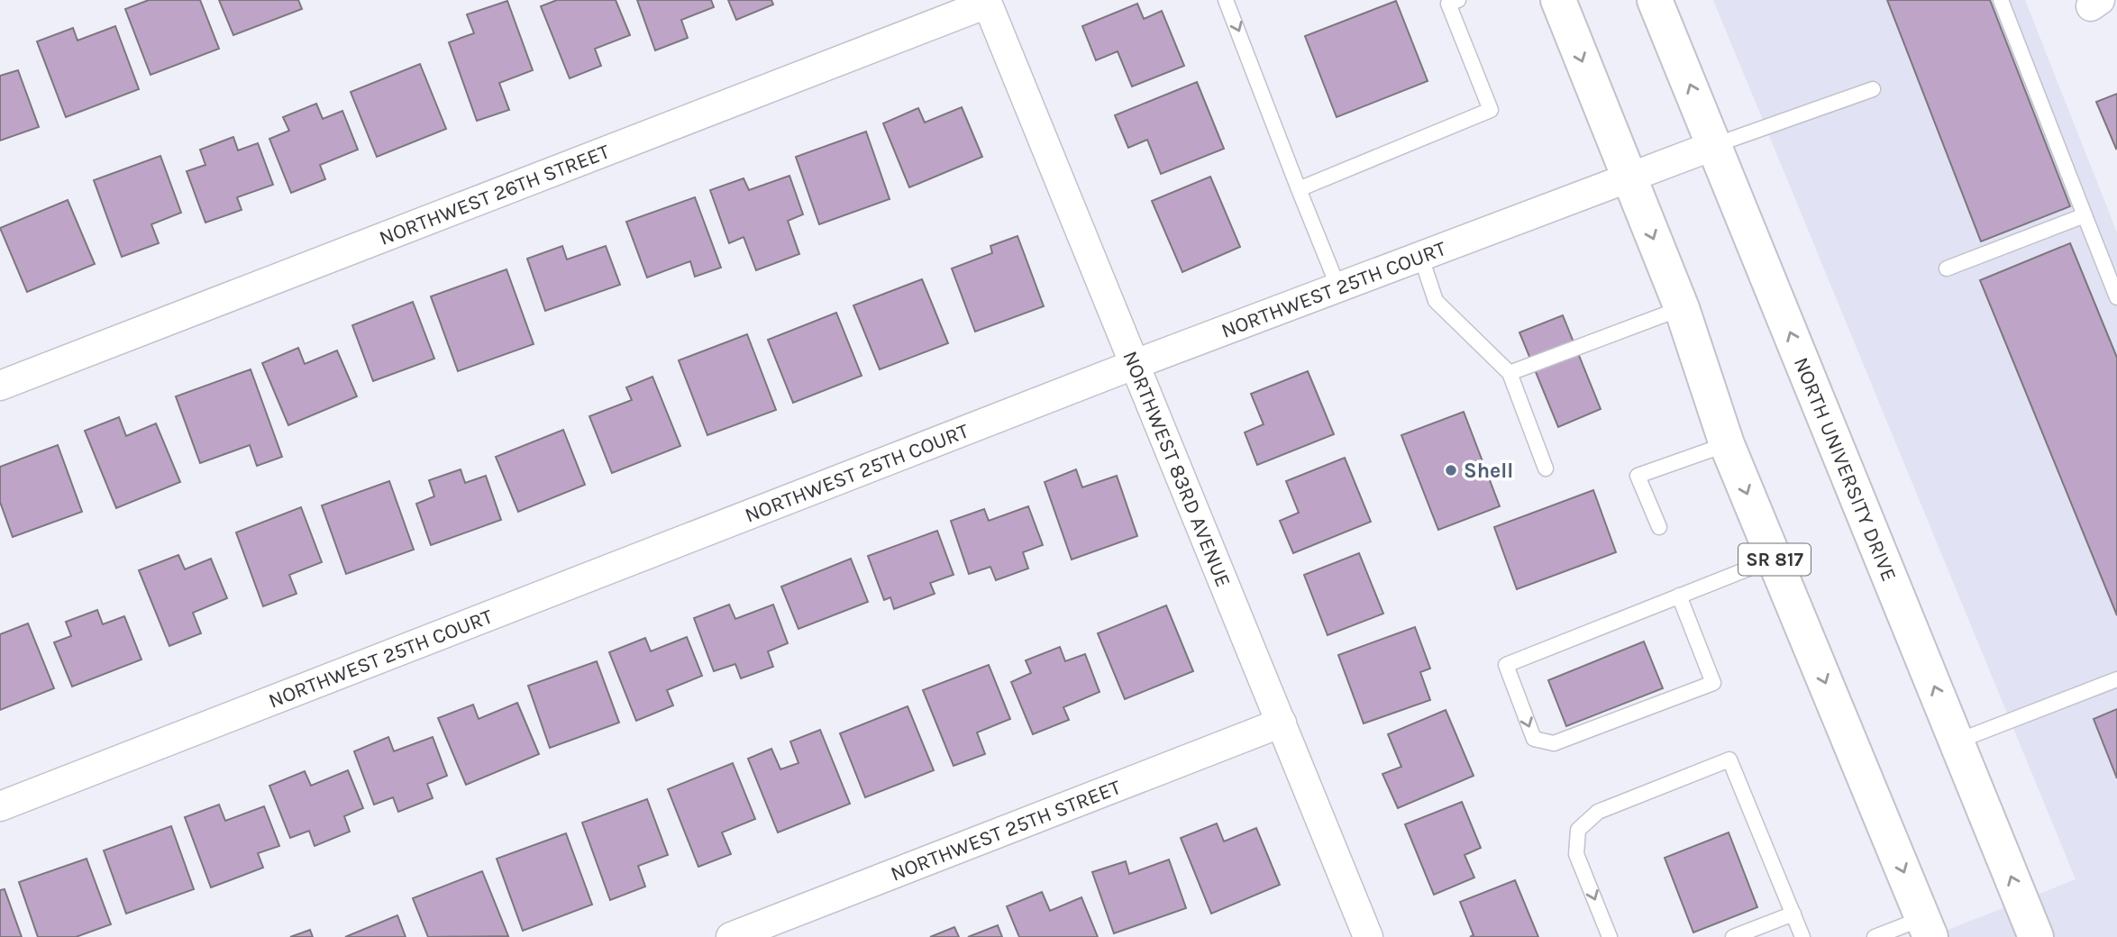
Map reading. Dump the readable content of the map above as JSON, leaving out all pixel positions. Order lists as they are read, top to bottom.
{
  "streets": {
    "main road": ["NORTH UNIVERSITY DRIVE", "SR 817"],
    "street": [
      "NORTHWEST 26TH STREET",
      "NORTHWEST 25TH COURT",
      "NORTHWEST 83RD AVENUE",
      "NORTHWEST 25TH STREET"
    ]
  },
  "crossings": [
    ["NORTHWEST 26TH STREET", "NORTHWEST 83RD AVENUE"],
    ["NORTHWEST 25TH COURT", "NORTHWEST 83RD AVENUE"],
    ["NORTHWEST 25TH COURT", "NORTH UNIVERSITY DRIVE"],
    ["NORTHWEST 25TH COURT", "SR 817"],
    ["NORTHWEST 83RD AVENUE", "NORTHWEST 25TH STREET"]
  ],
  "places": ["Shell"]
}
